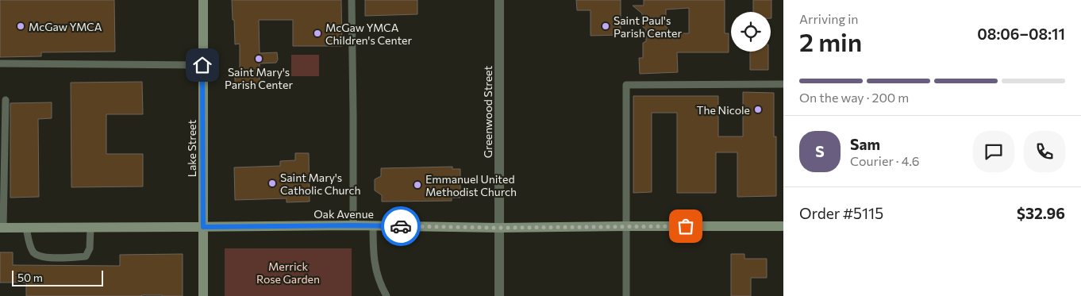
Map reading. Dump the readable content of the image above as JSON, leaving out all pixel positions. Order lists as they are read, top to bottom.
{
  "streets": {
    "street": ["Greenwood Street", "Lake Street", "Oak Avenue"]
  },
  "crossings": [
    ["Greenwood Street", "Oak Avenue"],
    ["Lake Street", "Oak Avenue"]
  ],
  "parks": ["Merrick Rose Garden"],
  "places": [
    "McGaw YMCA",
    "Saint Paul's Parish Center",
    "McGaw YMCA Children's Center",
    "Saint Mary's Parish Center",
    "The Nicole",
    "Saint Mary's Catholic Church",
    "Emmanuel United Methodist Church"
  ],
  "scale_bar": "50 m",
  "page": {
    "heading": ["2 min", "Arriving in", "08:06–08:11"],
    "panel": [
      "Sam",
      "Courier · 4.6",
      "Order #5115",
      "$32.96"
    ],
    "bar": "On the way · 200 m",
    "round": "S",
    "scale": "50 m"
  }
}
